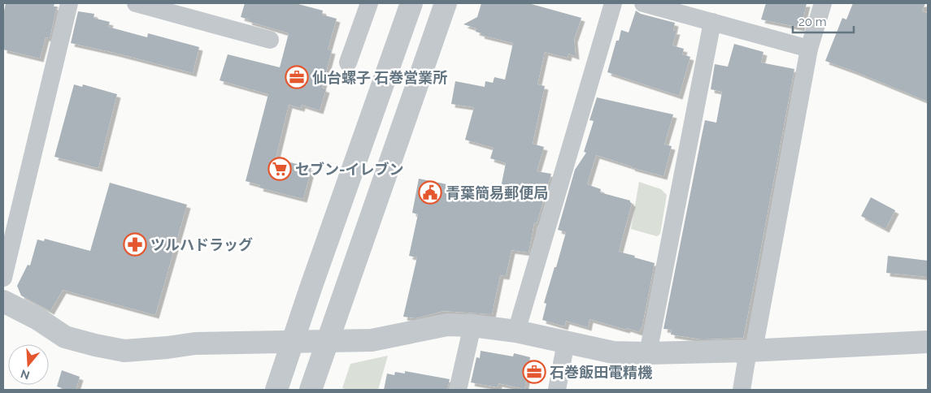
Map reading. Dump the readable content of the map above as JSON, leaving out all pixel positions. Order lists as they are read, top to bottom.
{
  "places": {
    "office": ["仙台螺子 石巻営業所", "石巻飯田電精機"],
    "supermarket": ["セブン-イレブン"],
    "public building": ["青葉簡易郵便局"],
    "pharmacy": ["ツルハドラッグ"]
  },
  "scale_bar": "20 m",
  "north": "bottom"
}
